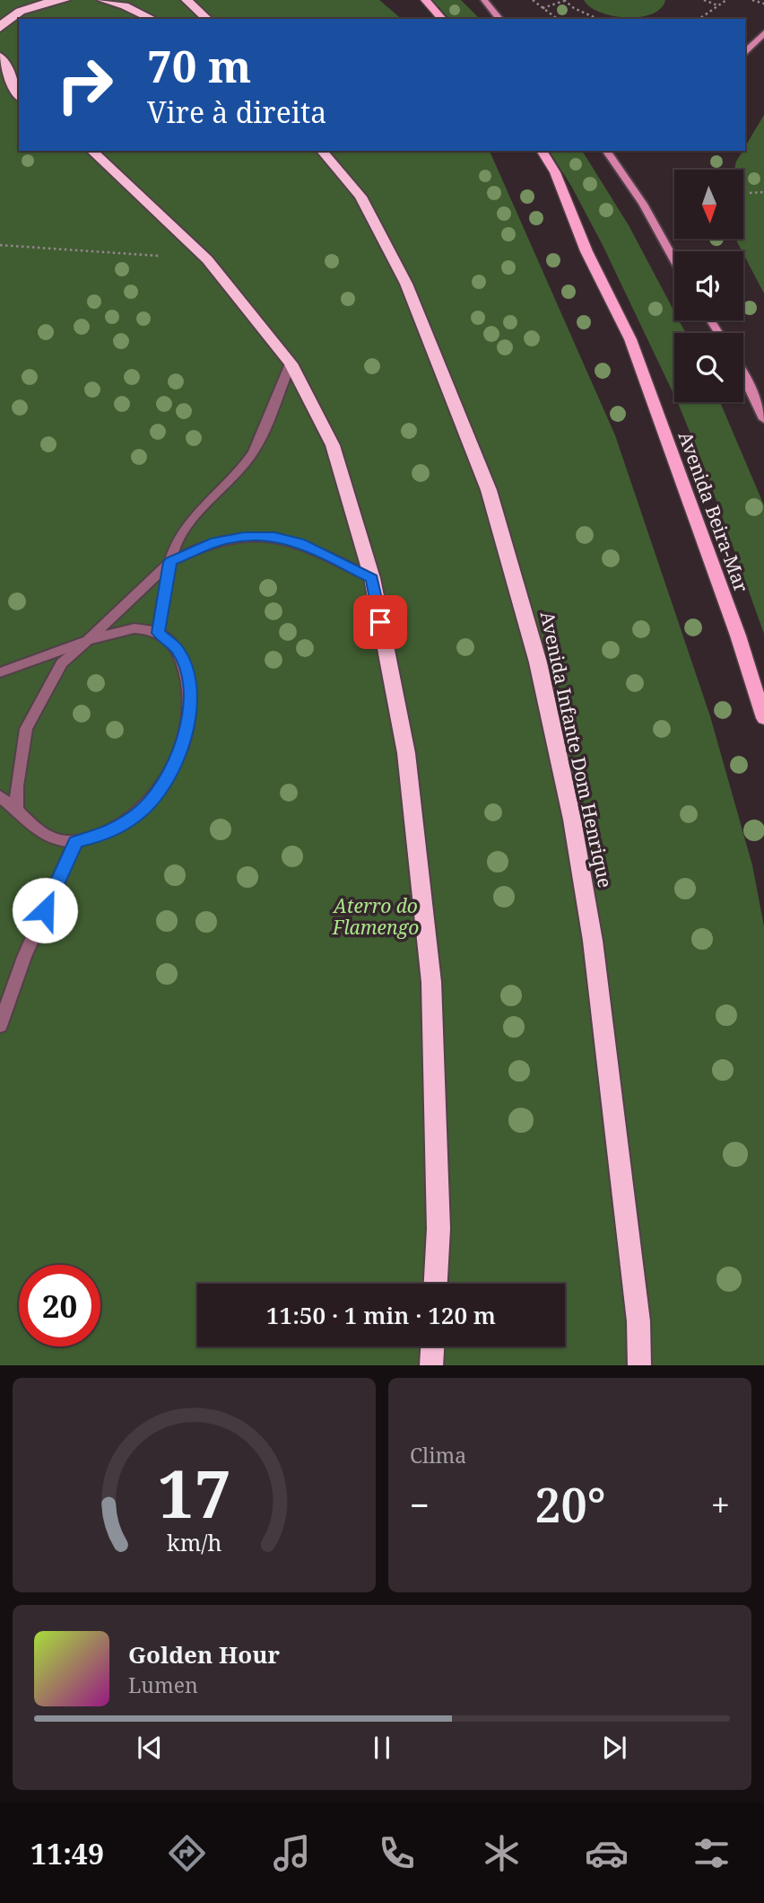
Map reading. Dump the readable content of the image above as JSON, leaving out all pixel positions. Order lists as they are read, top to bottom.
{
  "streets": {
    "highway": ["Avenida Infante Dom Henrique"],
    "main road": ["Avenida Beira-Mar"]
  },
  "parks": ["Aterro do Flamengo"],
  "north": "bottom",
  "page": {
    "turn": ["70 m", "Vire à direita"],
    "limit": "20",
    "trip": "11:50 · 1 min · 120 m",
    "tile": "Clima",
    "heat": ["−", "20°", "+"],
    "song": ["Golden Hour", "Lumen"],
    "tabs": "11:49",
    "gauge": ["17", "km/h"]
  }
}
